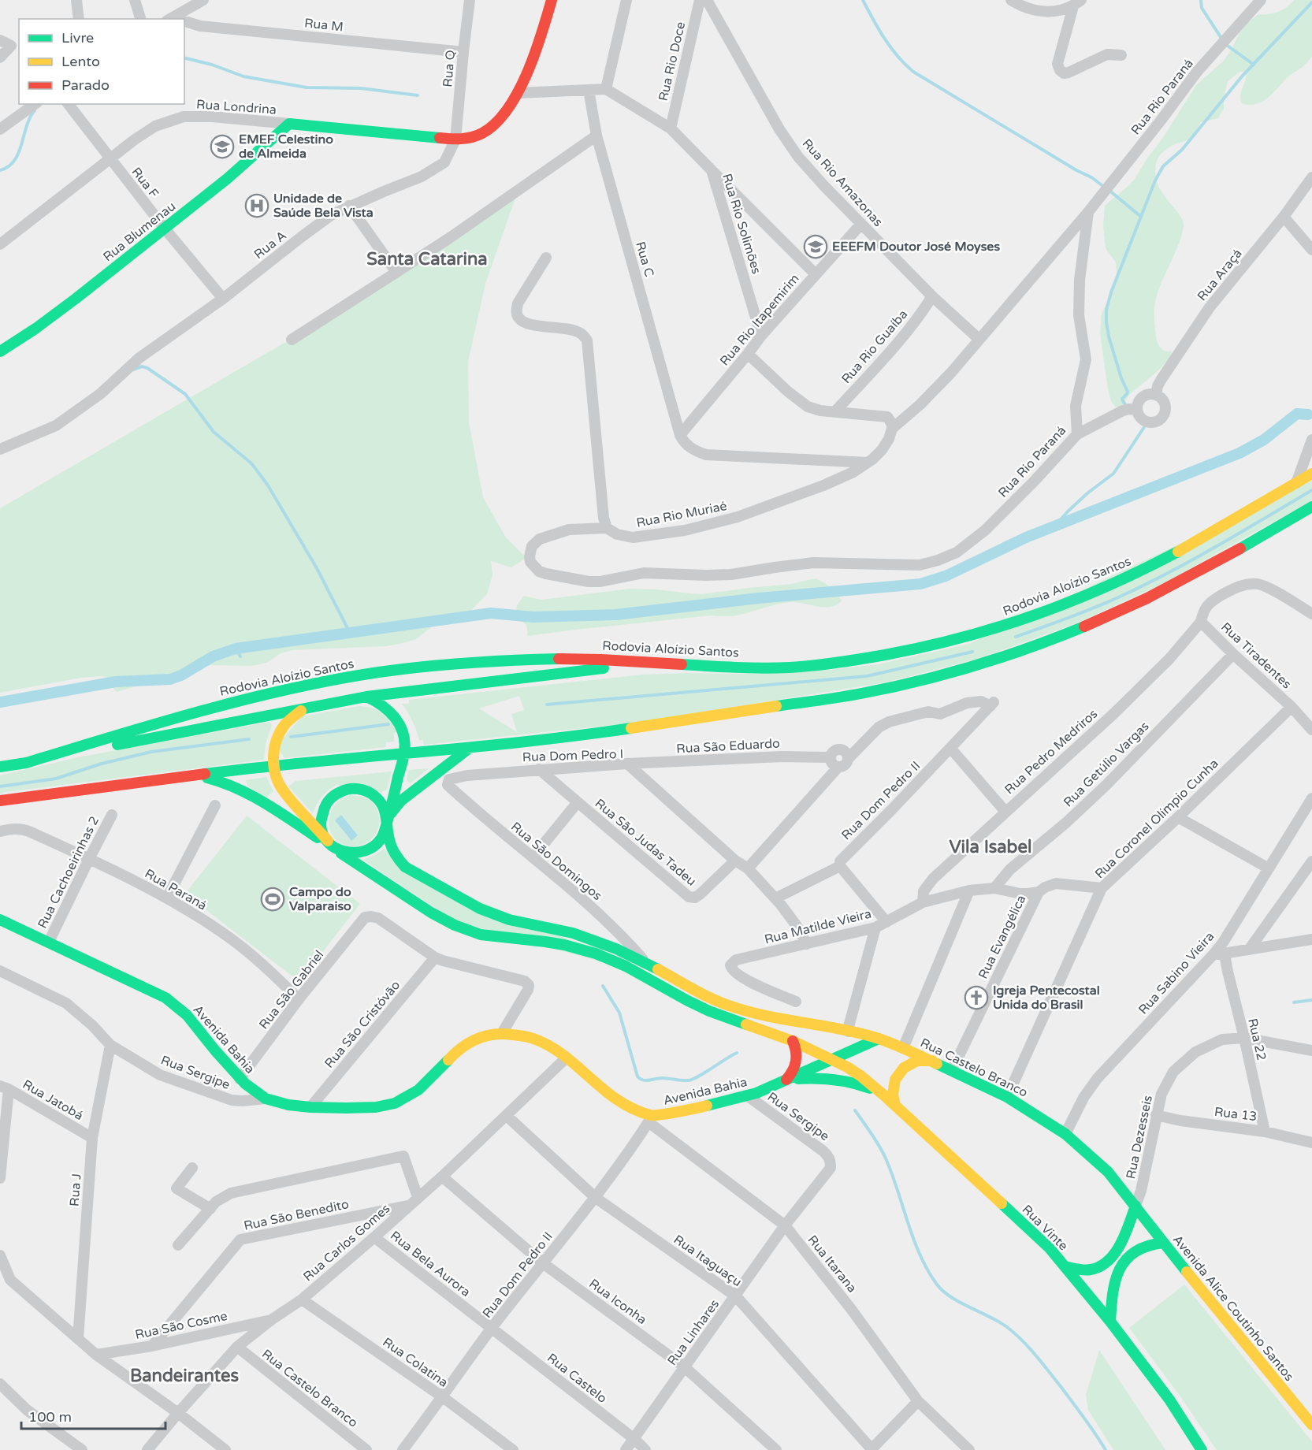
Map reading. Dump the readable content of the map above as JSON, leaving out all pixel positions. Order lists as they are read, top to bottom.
{
  "streets": {
    "main road": [
      "Rua Londrina",
      "Rua Blumenau",
      "Rodovia Aloízio Santos",
      "Avenida Bahia",
      "Rua Castelo Branco",
      "Rua Vinte",
      "Avenida Alice Coutinho Santos"
    ],
    "street": [
      "Rua M",
      "Rua Rio Doce",
      "Rua Q",
      "Rua Rio Paraná",
      "Rua F",
      "Rua Rio Amazonas",
      "Rua Rio Solimões",
      "Rua A",
      "Rua C",
      "Rua Araçá",
      "Rua Rio Itapemirim",
      "Rua Rio Guaíba",
      "Rua Rio Muriaé",
      "Rua Tiradentes",
      "Rua São Eduardo",
      "Rua Pedro Medriros",
      "Rua Dom Pedro I",
      "Rua Getúlio Vargas",
      "Rua Dom Pedro II",
      "Rua Coronel Olímpio Cunha",
      "Rua São Judas Tadeu",
      "Rua São Domingos",
      "Rua Cachoeirinhas 2",
      "Rua Paraná",
      "Rua Matilde Vieira",
      "Rua Evangélica",
      "Rua Sabino Vieira",
      "Rua São Gabriel",
      "Rua São Cristóvão",
      "Rua 22",
      "Rua Sergipe",
      "Rua Jatobá",
      "Rua 13",
      "Rua Dezesseis",
      "Rua J",
      "Rua São Benedito",
      "Rua Carlos Gomes",
      "Rua Itaguaçu",
      "Rua Bela Aurora",
      "Rua Itarana",
      "Rua Iconha",
      "Rua São Cosme",
      "Rua Linhares",
      "Rua Colatina",
      "Rua Castelo"
    ]
  },
  "crossings": [
    ["Rua M", "Rua Q"],
    ["Rua Rio Doce", "Rua Rio Solimões"],
    ["Rua Q", "Rua Londrina"],
    ["Rua Q", "Rua A"],
    ["Rua Rio Paraná", "Rua Rio Muriaé"],
    ["Rua Londrina", "Rua F"],
    ["Rua Londrina", "Rua Blumenau"],
    ["Rua Londrina", "Rua A"],
    ["Rua F", "Rua Blumenau"],
    ["Rua F", "Rua A"],
    ["Rua Rio Amazonas", "Rua Rio Itapemirim"],
    ["Rua Rio Amazonas", "Rua Rio Guaíba"],
    ["Rua Rio Solimões", "Rua Rio Itapemirim"],
    ["Rua C", "Rua Rio Itapemirim"],
    ["Rua Tiradentes", "Rua Pedro Medriros"],
    ["Rua Tiradentes", "Rua Getúlio Vargas"],
    ["Rua Tiradentes", "Rua Coronel Olímpio Cunha"],
    ["Rua São Eduardo", "Rua Dom Pedro I"],
    ["Rua São Eduardo", "Rua Dom Pedro II"],
    ["Rua Pedro Medriros", "Rua Matilde Vieira"],
    ["Rua Dom Pedro I", "Rua São Judas Tadeu"],
    ["Rua Dom Pedro I", "Rua São Domingos"],
    ["Rua Dom Pedro I", "Rua Matilde Vieira"],
    ["Rua Getúlio Vargas", "Rua Matilde Vieira"],
    ["Rua Dom Pedro II", "Avenida Bahia"],
    ["Rua Dom Pedro II", "Rua Itaguaçu"],
    ["Rua Dom Pedro II", "Rua Bela Aurora"],
    ["Rua Dom Pedro II", "Rua Itarana"],
    ["Rua Dom Pedro II", "Rua Iconha"],
    ["Rua Dom Pedro II", "Rua Colatina"],
    ["Rua Dom Pedro II", "Rua Castelo"],
    ["Rua Coronel Olímpio Cunha", "Rua Matilde Vieira"],
    ["Rua Coronel Olímpio Cunha", "Rua Castelo Branco"],
    ["Rua São Domingos", "Rua Castelo Branco"],
    ["Rua Cachoeirinhas 2", "Rua Paraná"],
    ["Rua Cachoeirinhas 2", "Avenida Bahia"],
    ["Rua Paraná", "Rua São Gabriel"],
    ["Rua Matilde Vieira", "Rua Evangélica"],
    ["Rua Evangélica", "Rua Castelo Branco"],
    ["Rua Sabino Vieira", "Rua 22"],
    ["Rua Sabino Vieira", "Rua Castelo Branco"],
    ["Rua São Gabriel", "Rua São Cristóvão"],
    ["Rua São Gabriel", "Avenida Bahia"],
    ["Rua São Cristóvão", "Avenida Bahia"],
    ["Avenida Bahia", "Rua Castelo Branco"],
    ["Avenida Bahia", "Rua Sergipe"],
    ["Avenida Bahia", "Rua Vinte"],
    ["Avenida Bahia", "Rua Carlos Gomes"],
    ["Avenida Bahia", "Rua Itarana"],
    ["Rua 22", "Rua 13"],
    ["Rua 22", "Rua Dezesseis"],
    ["Rua Castelo Branco", "Rua Dezesseis"],
    ["Rua Castelo Branco", "Rua Vinte"],
    ["Rua Castelo Branco", "Rua Carlos Gomes"],
    ["Rua Castelo Branco", "Avenida Alice Coutinho Santos"],
    ["Rua Sergipe", "Rua J"],
    ["Rua Sergipe", "Rua Linhares"],
    ["Rua Jatobá", "Rua J"],
    ["Rua 13", "Rua Dezesseis"],
    ["Rua Dezesseis", "Avenida Alice Coutinho Santos"],
    ["Rua São Benedito", "Rua Carlos Gomes"],
    ["Rua São Benedito", "Rua São Cosme"],
    ["Rua Carlos Gomes", "Rua Itaguaçu"],
    ["Rua Carlos Gomes", "Rua Bela Aurora"],
    ["Rua Carlos Gomes", "Rua Iconha"],
    ["Rua Carlos Gomes", "Rua São Cosme"],
    ["Rua Carlos Gomes", "Rua Colatina"],
    ["Rua Itaguaçu", "Rua Linhares"],
    ["Rua Bela Aurora", "Rua Castelo"],
    ["Rua Itarana", "Rua Linhares"],
    ["Rua Iconha", "Rua Linhares"],
    ["Rua Linhares", "Rua Castelo"]
  ],
  "districts": ["Santa Catarina", "Vila Isabel", "Bandeirantes"],
  "places": {
    "school or university": ["EMEF Celestino de Almeida", "EEEFM Doutor José Moyses"],
    "hospital": ["Unidade de Saúde Bela Vista"],
    "sports": ["Campo do Valparaiso"],
    "church": ["Igreja Pentecostal Unida do Brasil"]
  },
  "legend": ["Livre", "Lento", "Parado"],
  "scale_bar": "100 m"
}
